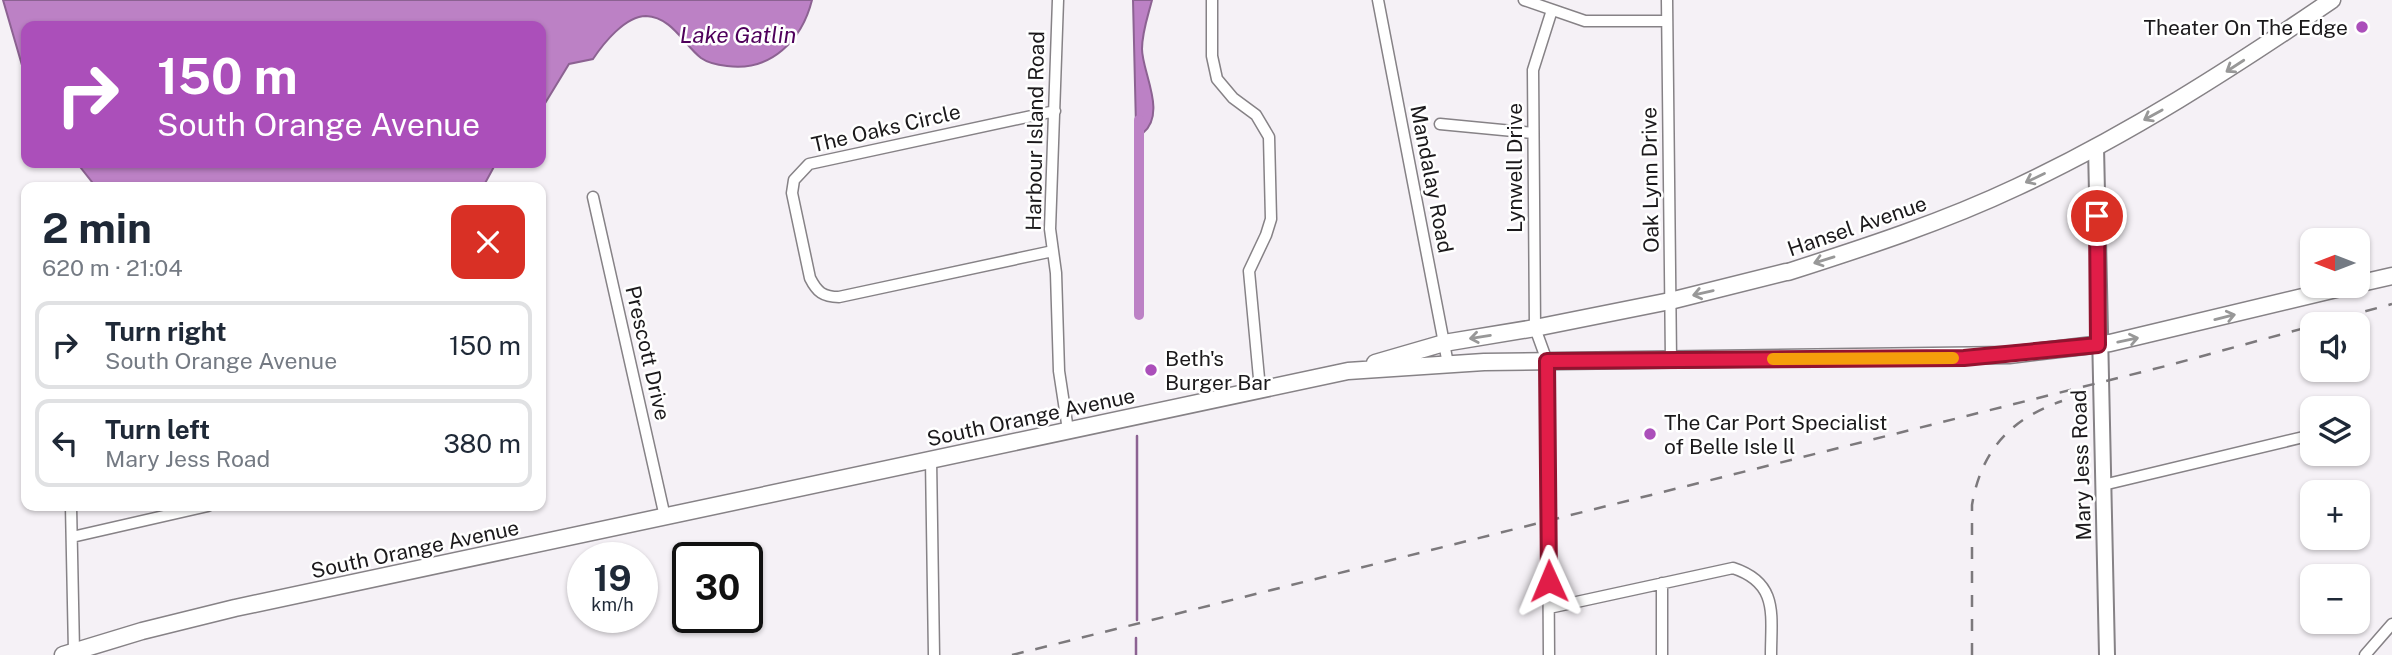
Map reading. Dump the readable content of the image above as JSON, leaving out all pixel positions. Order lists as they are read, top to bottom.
{
  "streets": {
    "main road": ["Hansel Avenue", "South Orange Avenue"],
    "street": [
      "The Oaks Circle",
      "Harbour Island Road",
      "Lynwell Drive",
      "Mandalay Road",
      "Oak Lynn Drive",
      "Prescott Drive",
      "Mary Jess Road"
    ]
  },
  "crossings": [
    ["The Oaks Circle", "Harbour Island Road"],
    ["Harbour Island Road", "South Orange Avenue"],
    ["Lynwell Drive", "Hansel Avenue"],
    ["Lynwell Drive", "South Orange Avenue"],
    ["Mandalay Road", "Hansel Avenue"],
    ["Mandalay Road", "South Orange Avenue"],
    ["Oak Lynn Drive", "Hansel Avenue"],
    ["Oak Lynn Drive", "South Orange Avenue"],
    ["Hansel Avenue", "South Orange Avenue"],
    ["Hansel Avenue", "Mary Jess Road"],
    ["Prescott Drive", "South Orange Avenue"],
    ["South Orange Avenue", "Mary Jess Road"]
  ],
  "one_way": ["Hansel Avenue"],
  "water": ["Lake Gatlin"],
  "places": ["Theater On The Edge", "Beth's Burger Bar", "The Car Port Specialist of Belle Isle ll"],
  "north": "left",
  "page": {
    "turn": ["150 m", "South Orange Avenue"],
    "heading": ["2 min", "620 m · 21:04"],
    "map_buttons": ["+", "−"],
    "list": [
      {
        "name": "Turn right",
        "note": "South Orange Avenue",
        "value": "150 m"
      },
      {
        "name": "Turn left",
        "note": "Mary Jess Road",
        "value": "380 m"
      }
    ],
    "speed": "19 km/h",
    "limit": "30"
  }
}
